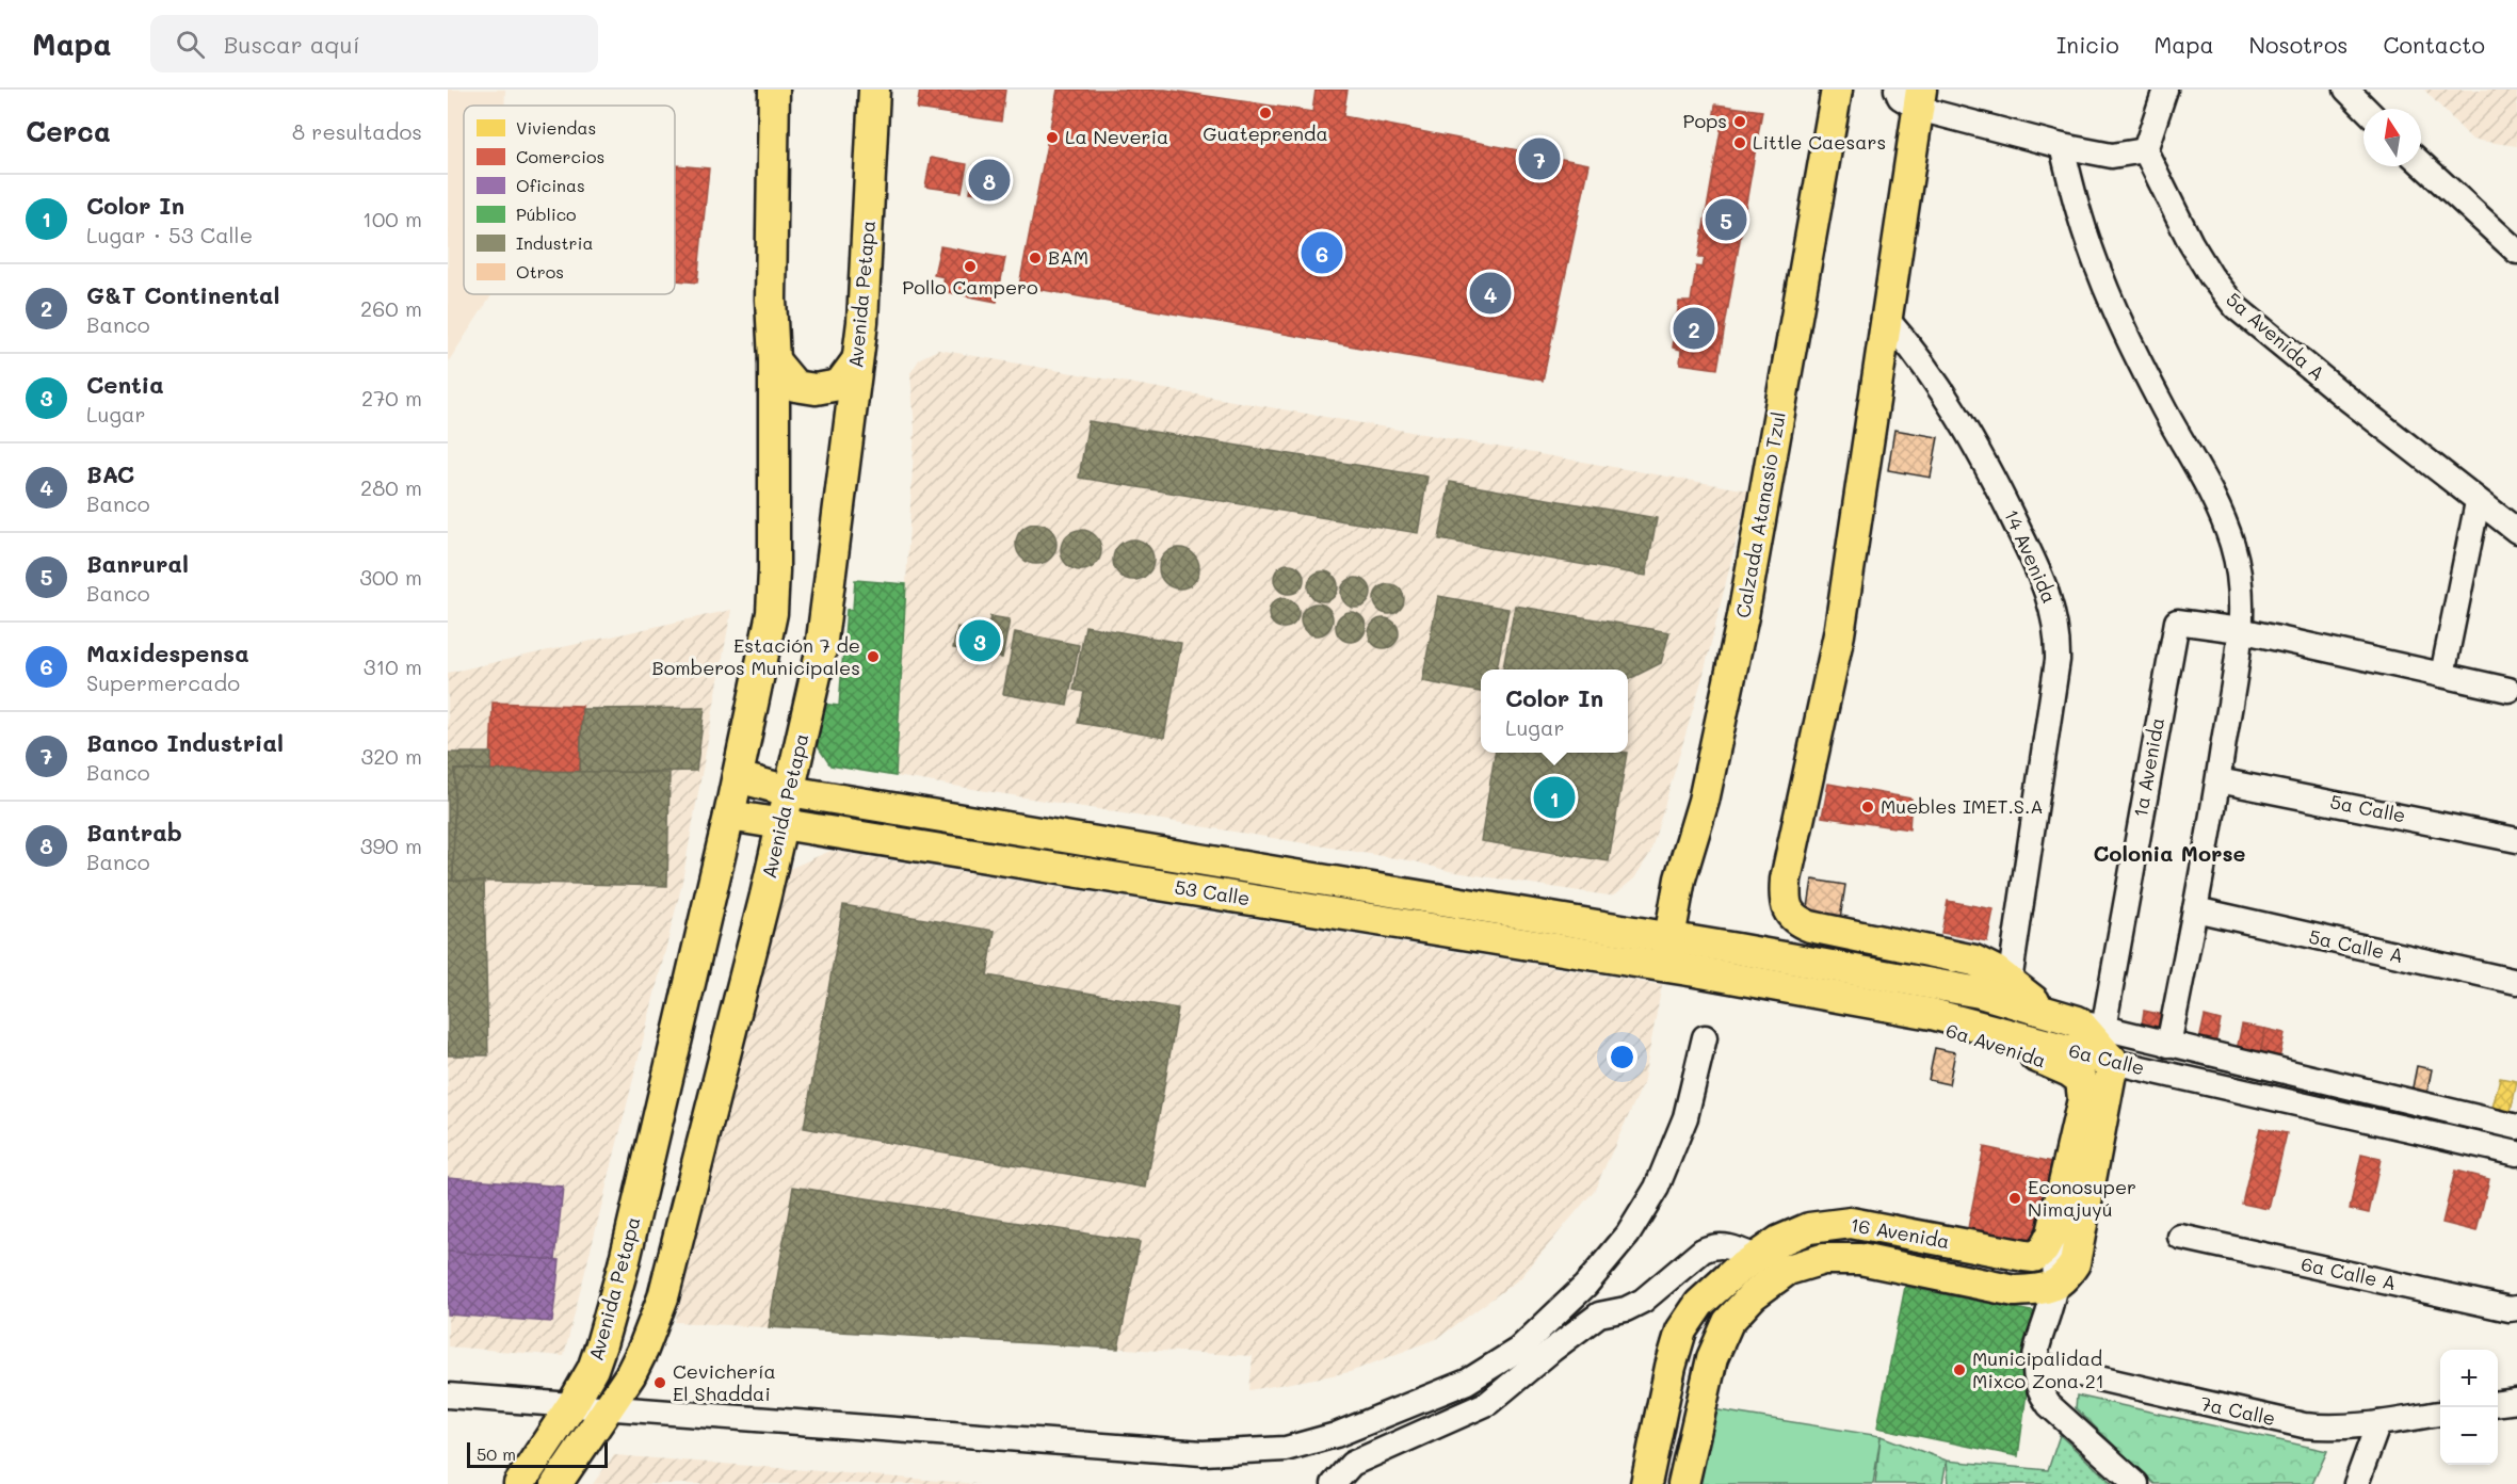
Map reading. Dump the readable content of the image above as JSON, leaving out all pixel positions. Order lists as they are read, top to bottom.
{
  "streets": {
    "main road": [
      "Avenida Petapa",
      "Calzada Atanasio Tzul",
      "53 Calle",
      "6a Avenida",
      "6a Calle",
      "16 Avenida"
    ],
    "street": [
      "5a Avenida A",
      "14 Avenida",
      "1a Avenida",
      "5a Calle",
      "5a Calle A",
      "6a Calle A",
      "7a Calle"
    ]
  },
  "crossings": [
    ["Avenida Petapa", "53 Calle"],
    ["Calzada Atanasio Tzul", "53 Calle"],
    ["Calzada Atanasio Tzul", "6a Calle"],
    ["1a Avenida", "6a Calle"],
    ["53 Calle", "6a Calle"],
    ["6a Avenida", "6a Calle"],
    ["6a Avenida", "16 Avenida"]
  ],
  "districts": ["Colonia Morse"],
  "places": [
    "Guateprenda",
    "Pops",
    "La Neveria",
    "Little Caesars",
    "BAM",
    "Pollo Campero",
    "Estación 7 de Bomberos Municipales",
    "Muebles IMET.S.A",
    "Econosuper Nimajuyú",
    "Municipalidad Mixco Zona 21",
    "Cevichería El Shaddai"
  ],
  "legend": [
    "Viviendas",
    "Comercios",
    "Oficinas",
    "Público",
    "Industria",
    "Otros"
  ],
  "scale_bar": "50 m",
  "north": "top",
  "page": {
    "header": "Mapa",
    "search": "Buscar aquí",
    "nav": [
      "Inicio",
      "Mapa",
      "Nosotros",
      "Contacto"
    ],
    "heading": ["Cerca", "8 resultados"],
    "pins": [
      "7",
      "8",
      "5",
      "6",
      "4",
      "2",
      "3",
      "1"
    ],
    "list": [
      {
        "mark": "1",
        "name": "Color In",
        "note": "Lugar · 53 Calle",
        "value": "100 m"
      },
      {
        "mark": "2",
        "name": "G&T Continental",
        "note": "Banco",
        "value": "260 m"
      },
      {
        "mark": "3",
        "name": "Centia",
        "note": "Lugar",
        "value": "270 m"
      },
      {
        "mark": "4",
        "name": "BAC",
        "note": "Banco",
        "value": "280 m"
      },
      {
        "mark": "5",
        "name": "Banrural",
        "note": "Banco",
        "value": "300 m"
      },
      {
        "mark": "6",
        "name": "Maxidespensa",
        "note": "Supermercado",
        "value": "310 m"
      },
      {
        "mark": "7",
        "name": "Banco Industrial",
        "note": "Banco",
        "value": "320 m"
      },
      {
        "mark": "8",
        "name": "Bantrab",
        "note": "Banco",
        "value": "390 m"
      }
    ],
    "popup": ["Color In", "Lugar"],
    "map_buttons": ["+", "−"],
    "scale": "50 m"
  }
}
